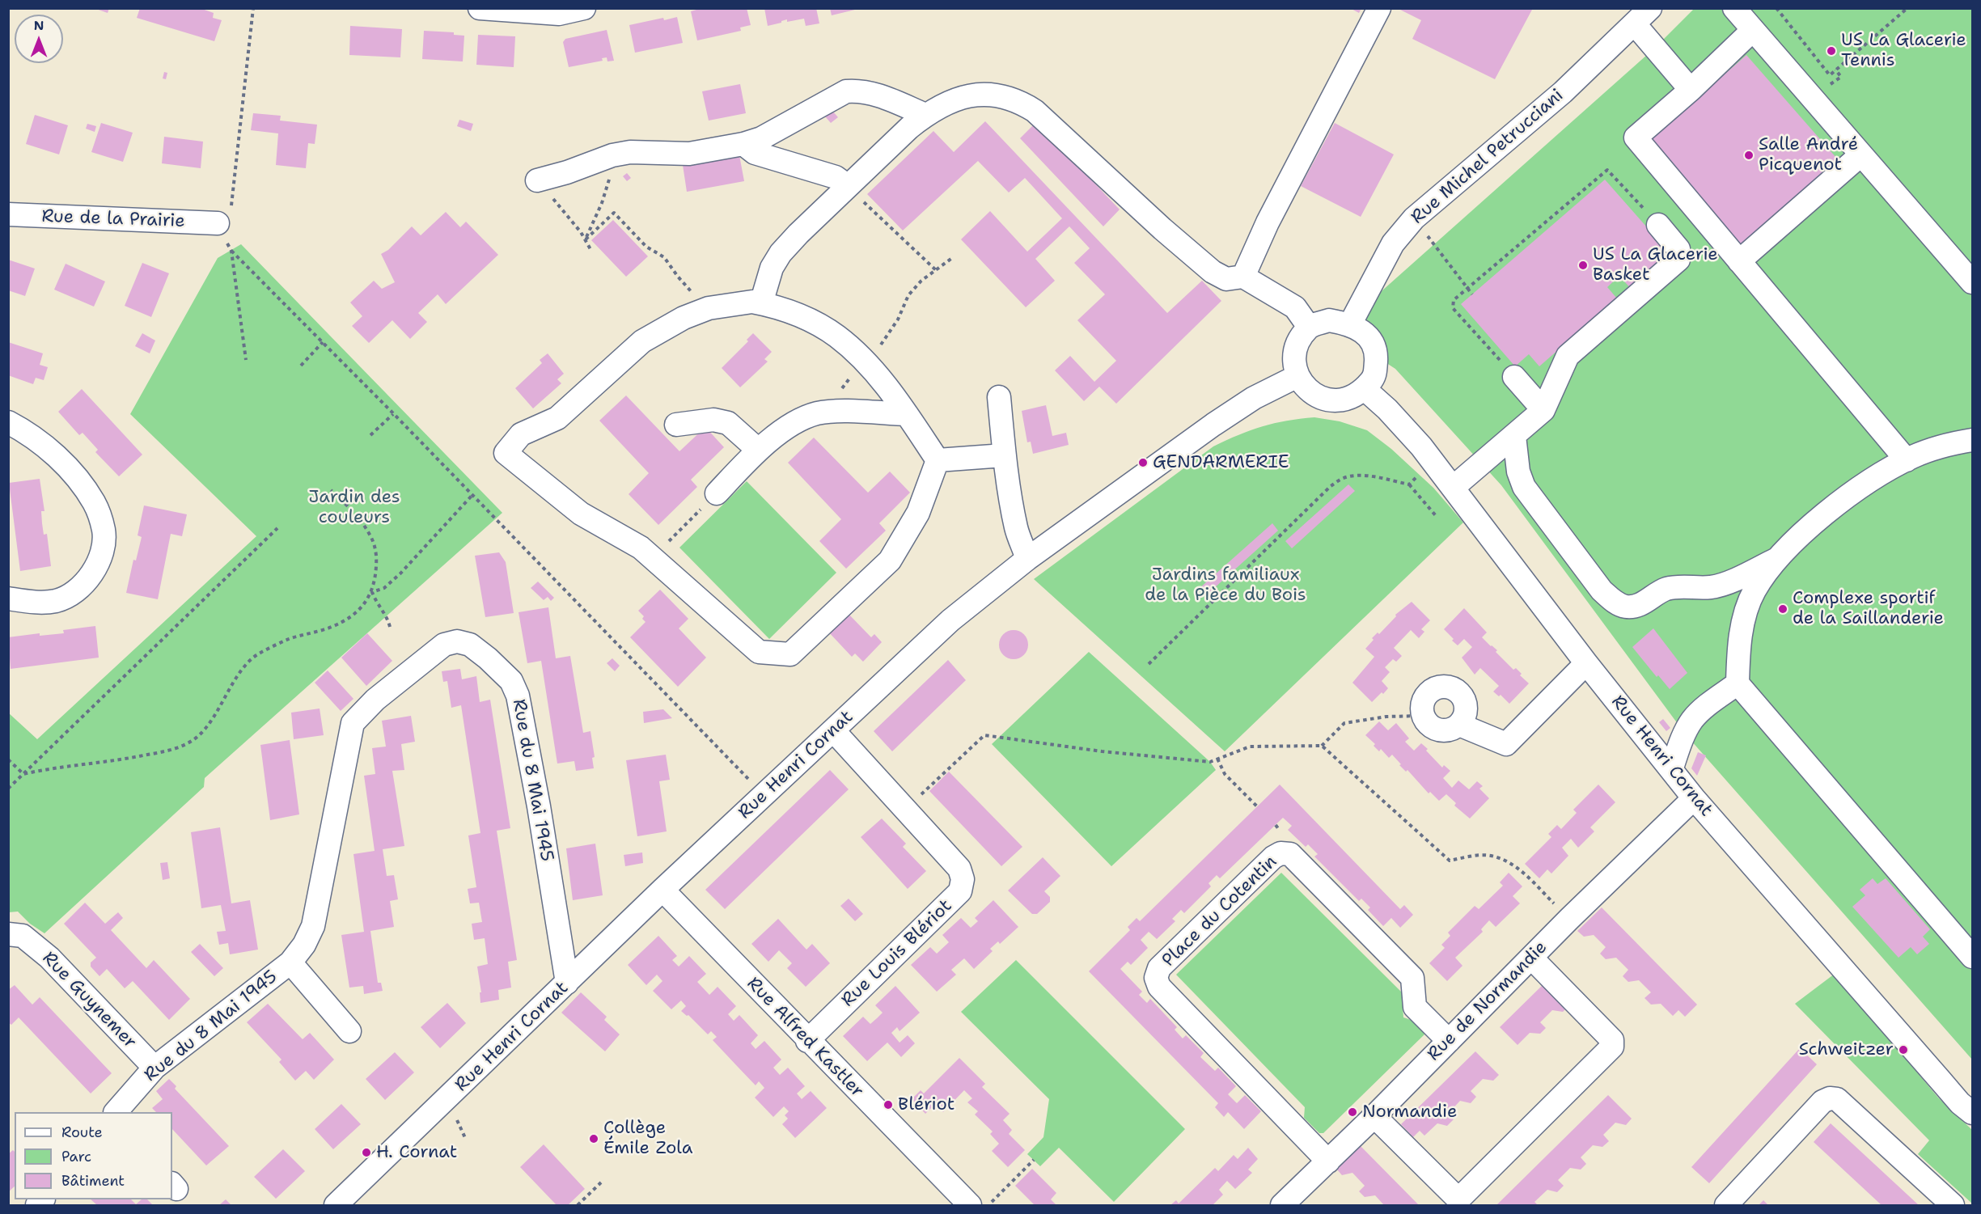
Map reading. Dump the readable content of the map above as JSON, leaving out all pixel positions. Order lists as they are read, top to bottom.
{
  "streets": {
    "street": [
      "Rue Michel Petrucciani",
      "Rue de la Prairie",
      "Rue Henri Cornat",
      "Rue du 8 Mai 1945",
      "Place du Cotentin",
      "Rue Louis Blériot",
      "Rue Guynemer",
      "Rue de Normandie",
      "Rue Alfred Kastler"
    ]
  },
  "crossings": [
    ["Rue Michel Petrucciani", "Rue Henri Cornat"],
    ["Rue Henri Cornat", "Rue du 8 Mai 1945"],
    ["Rue Henri Cornat", "Rue Louis Blériot"],
    ["Rue Henri Cornat", "Rue de Normandie"],
    ["Rue Henri Cornat", "Rue Alfred Kastler"],
    ["Rue du 8 Mai 1945", "Rue Guynemer"],
    ["Place du Cotentin", "Rue de Normandie"],
    ["Rue Louis Blériot", "Rue Alfred Kastler"]
  ],
  "parks": ["Jardin des couleurs", "Jardins familiaux de la Pièce du Bois"],
  "places": [
    "US La Glacerie Tennis",
    "Salle André Picquenot",
    "US La Glacerie Basket",
    "GENDARMERIE",
    "Complexe sportif de la Saillanderie",
    "Schweitzer",
    "Blériot",
    "Normandie",
    "Collège Émile Zola",
    "H. Cornat"
  ],
  "legend": ["Route", "Parc", "Bâtiment"],
  "north": "top"
}
